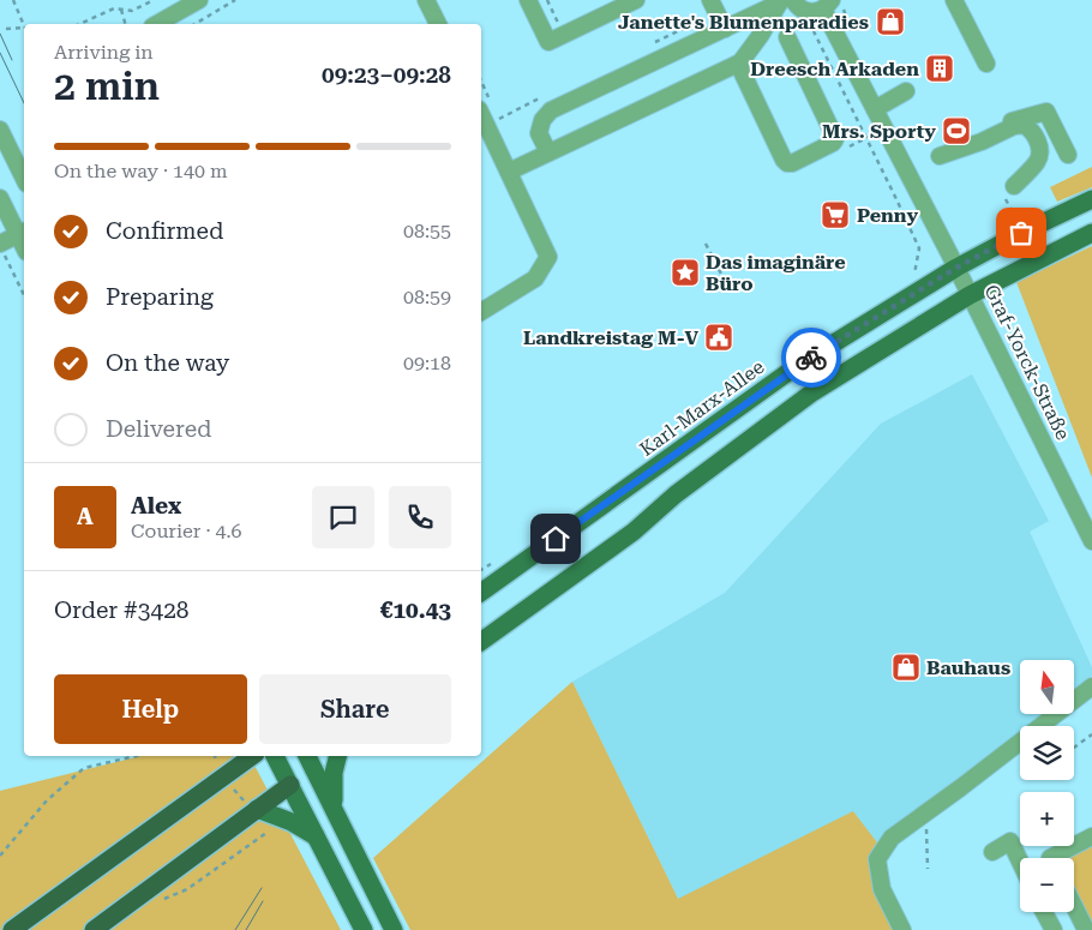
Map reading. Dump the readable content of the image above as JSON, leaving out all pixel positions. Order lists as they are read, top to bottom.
{
  "streets": {
    "main road": ["Karl-Marx-Allee"],
    "street": ["Graf-Yorck-Straße"]
  },
  "crossings": [
    ["Graf-Yorck-Straße", "Karl-Marx-Allee"]
  ],
  "places": {
    "shop": ["Janette's Blumenparadies", "Bauhaus"],
    "building": ["Dreesch Arkaden"],
    "sports": ["Mrs. Sporty"],
    "supermarket": ["Penny"],
    "place": ["Das imaginäre Büro"],
    "public building": ["Landkreistag M-V"]
  },
  "north": "top",
  "page": {
    "heading": ["2 min", "Arriving in", "09:23–09:28"],
    "panel": [
      "Alex",
      "Courier · 4.6",
      "Order #3428",
      "€10.43"
    ],
    "bar": "On the way · 140 m",
    "list": [
      ["Confirmed", "08:55"],
      ["Preparing", "08:59"],
      ["On the way", "09:18"],
      "Delivered"
    ],
    "round": "A",
    "map_buttons": ["+", "−"],
    "buttons": ["Help", "Share"]
  }
}
